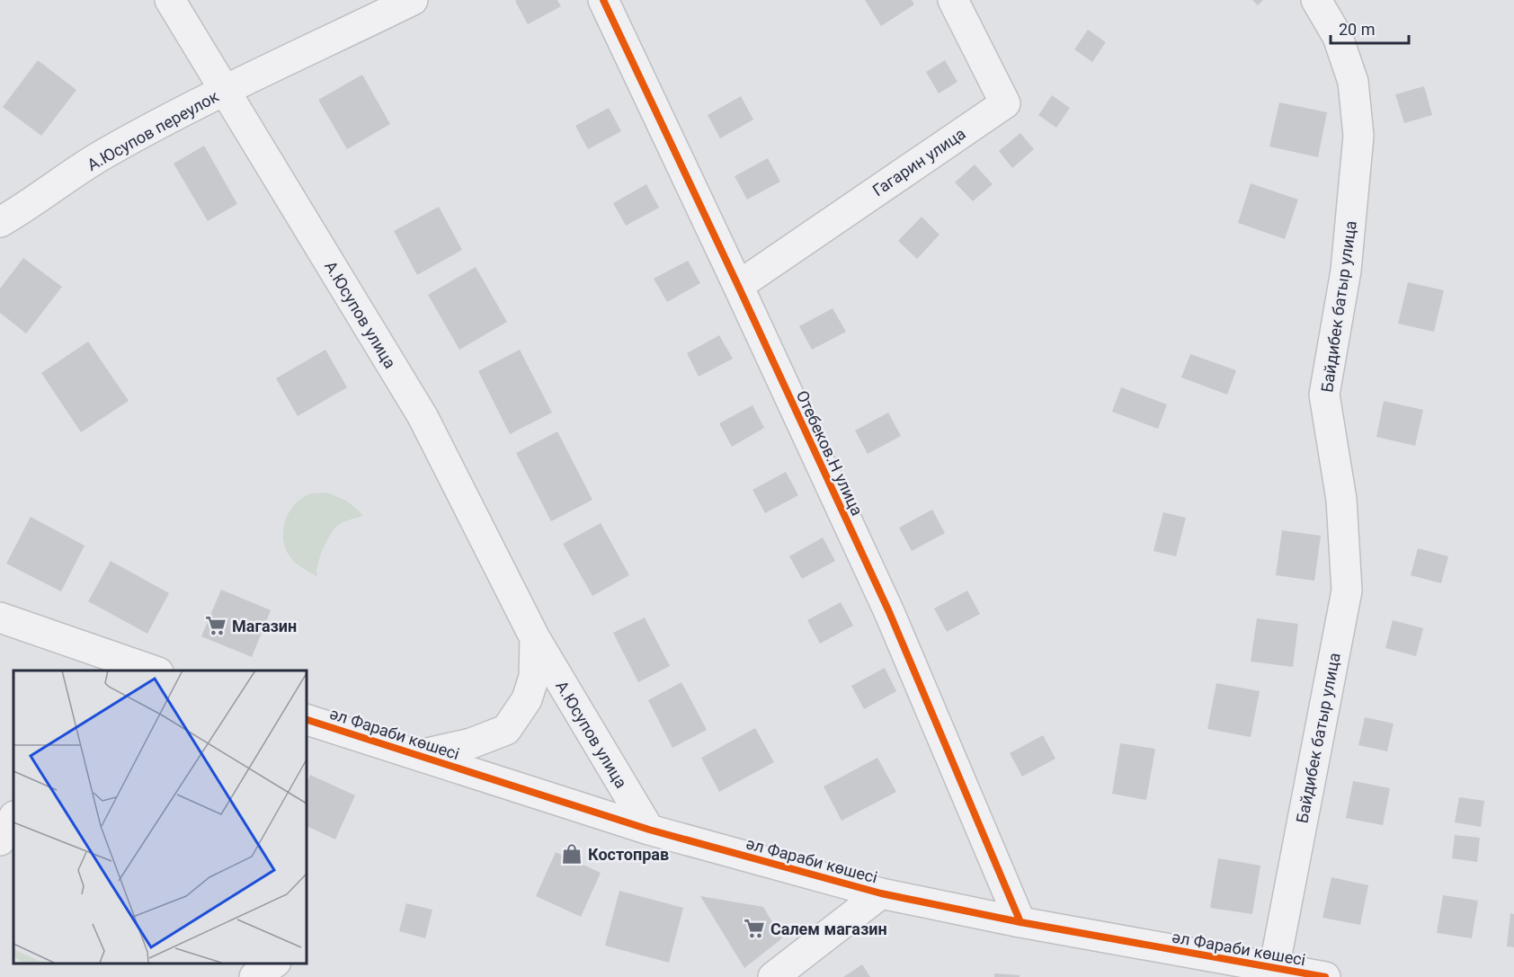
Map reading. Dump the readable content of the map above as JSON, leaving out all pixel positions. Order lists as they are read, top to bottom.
{
  "streets": {
    "street": [
      "А.Юсупов переулок",
      "Гагарин улица",
      "Байдибек батыр улица",
      "А.Юсупов улица",
      "Отебеков.Н улица",
      "әл Фараби көшесі"
    ]
  },
  "crossings": [
    ["А.Юсупов переулок", "А.Юсупов улица"],
    ["Гагарин улица", "Отебеков.Н улица"],
    ["Байдибек батыр улица", "әл Фараби көшесі"],
    ["А.Юсупов улица", "әл Фараби көшесі"],
    ["Отебеков.Н улица", "әл Фараби көшесі"]
  ],
  "places": {
    "supermarket": ["Магазин", "Салем магазин"],
    "shop": ["Костоправ"]
  },
  "scale_bar": "20 m"
}
